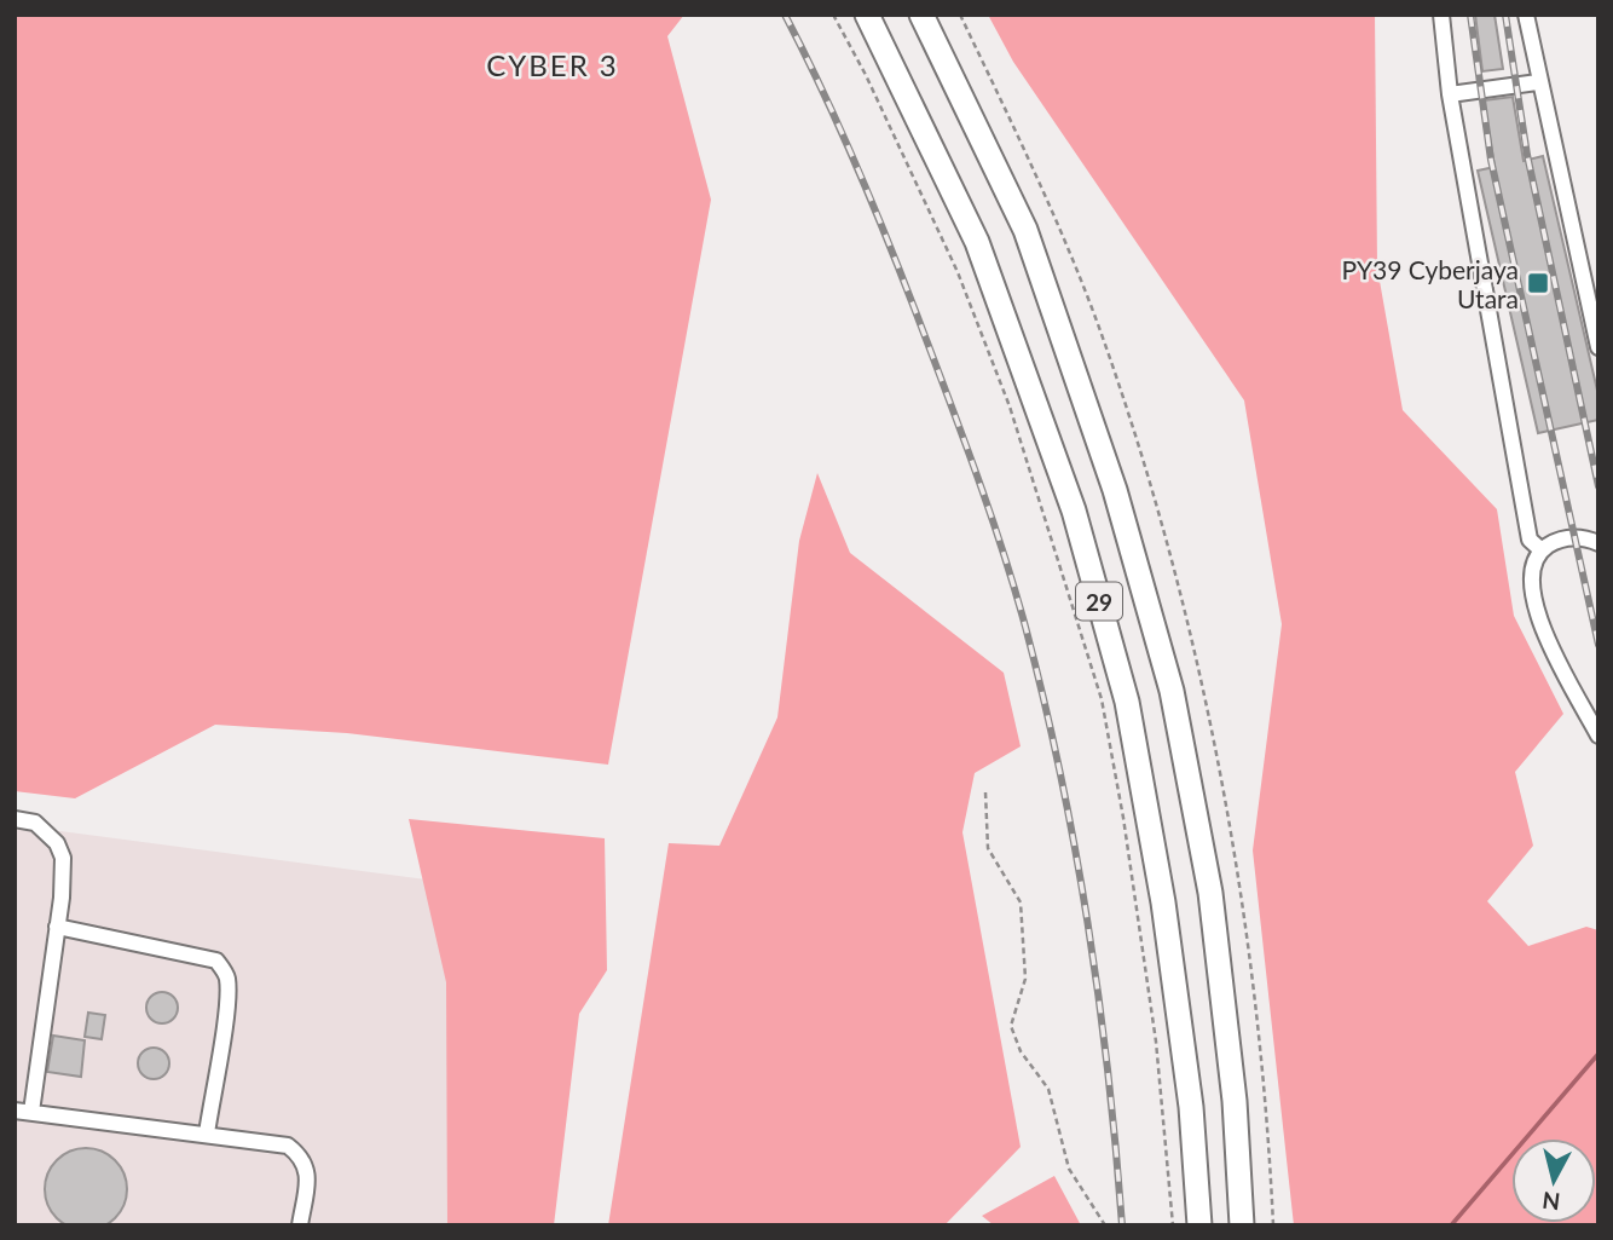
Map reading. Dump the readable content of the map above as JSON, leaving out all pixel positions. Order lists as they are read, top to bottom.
{
  "streets": {
    "highway": ["29"]
  },
  "districts": ["CYBER 3"],
  "places": {
    "transit": ["PY39 Cyberjaya Utara"]
  },
  "north": "bottom"
}
